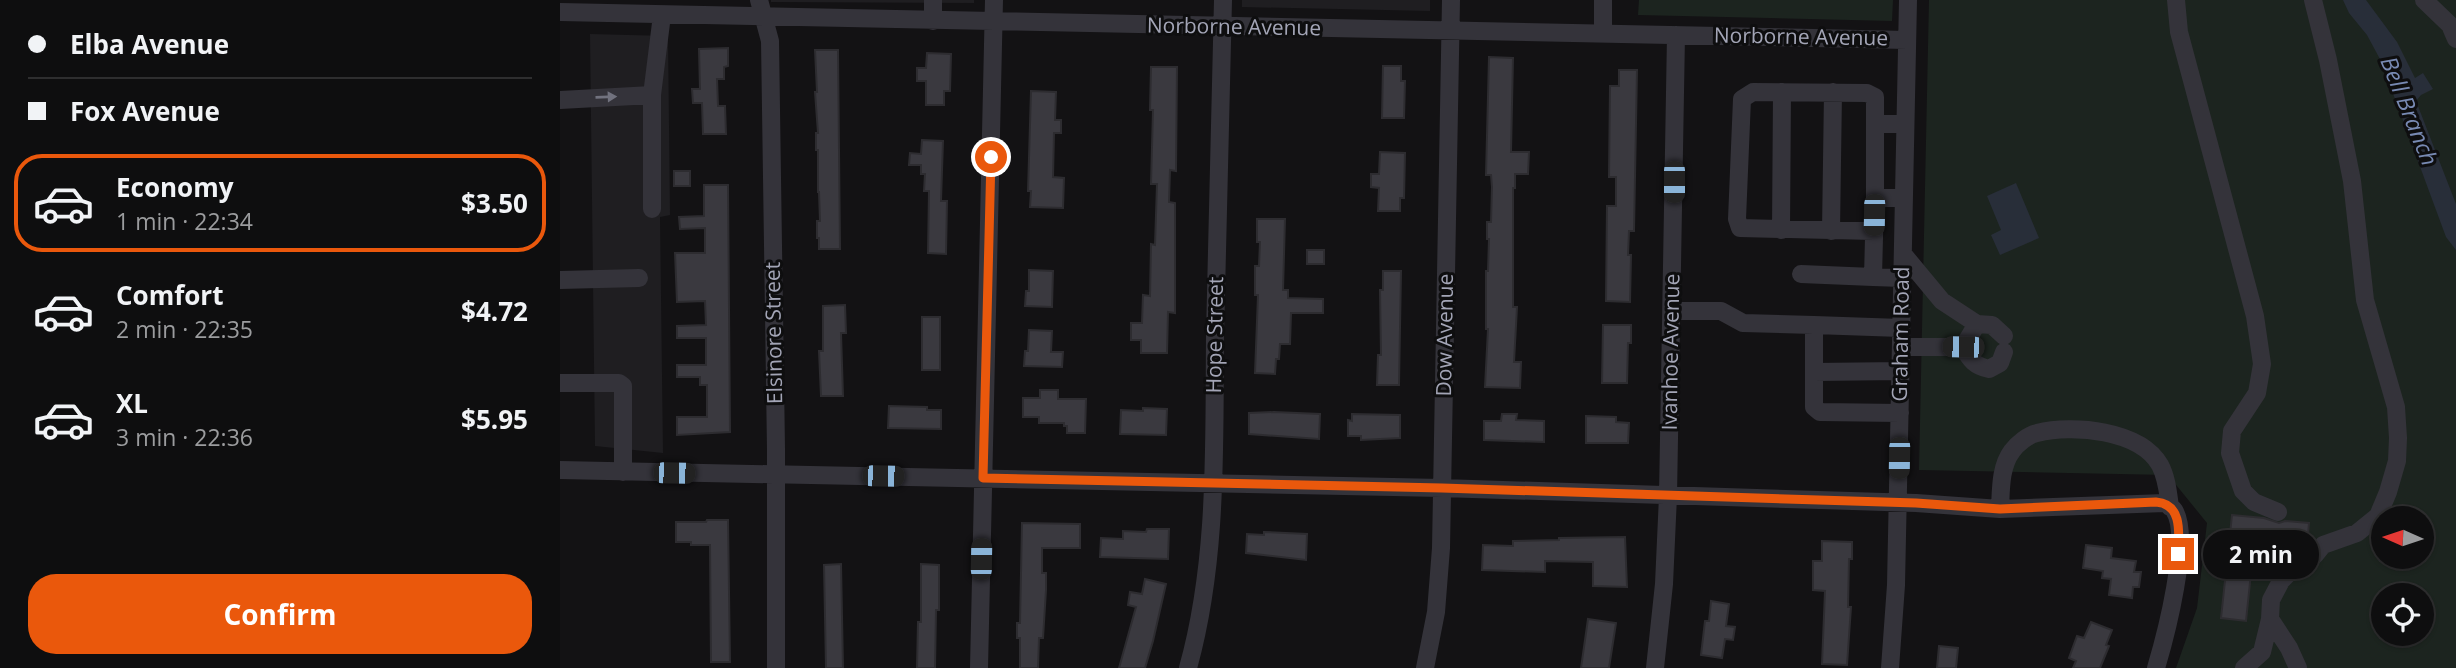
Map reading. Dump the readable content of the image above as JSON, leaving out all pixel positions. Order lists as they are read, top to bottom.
{
  "streets": {
    "street": [
      "Norborne Avenue",
      "Elsinore Street",
      "Graham Road",
      "Hope Street",
      "Dow Avenue",
      "Ivanhoe Avenue"
    ]
  },
  "crossings": [
    ["Norborne Avenue", "Elsinore Street"],
    ["Norborne Avenue", "Graham Road"],
    ["Norborne Avenue", "Hope Street"],
    ["Norborne Avenue", "Dow Avenue"],
    ["Norborne Avenue", "Ivanhoe Avenue"]
  ],
  "water": ["Bell Branch"],
  "north": "left",
  "page": {
    "banner": ["Elba Avenue", "Fox Avenue"],
    "list": [
      {
        "name": "Economy",
        "note": "1 min · 22:34",
        "value": "$3.50"
      },
      {
        "name": "Comfort",
        "note": "2 min · 22:35",
        "value": "$4.72"
      },
      {
        "name": "XL",
        "note": "3 min · 22:36",
        "value": "$5.95"
      }
    ],
    "bubble": "2 min",
    "buttons": "Confirm"
  }
}
